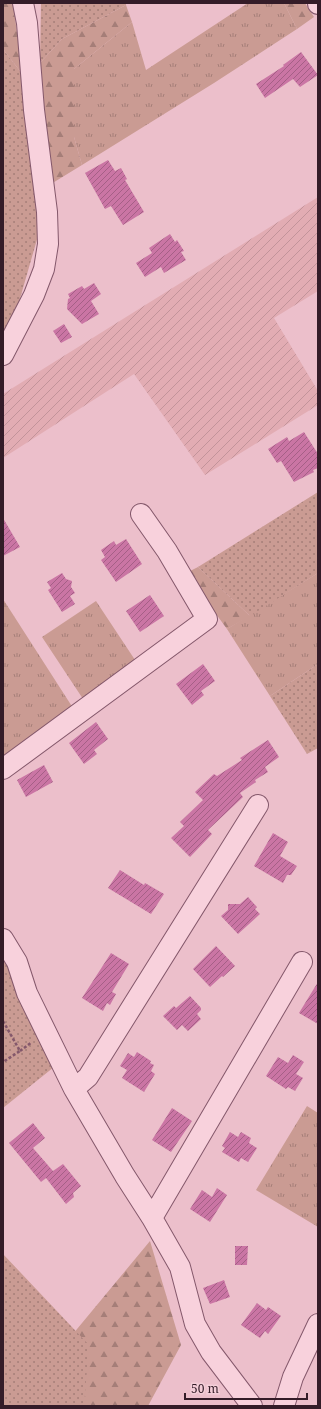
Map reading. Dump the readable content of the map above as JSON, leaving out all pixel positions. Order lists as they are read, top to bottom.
{
  "scale_bar": "50 m"
}
